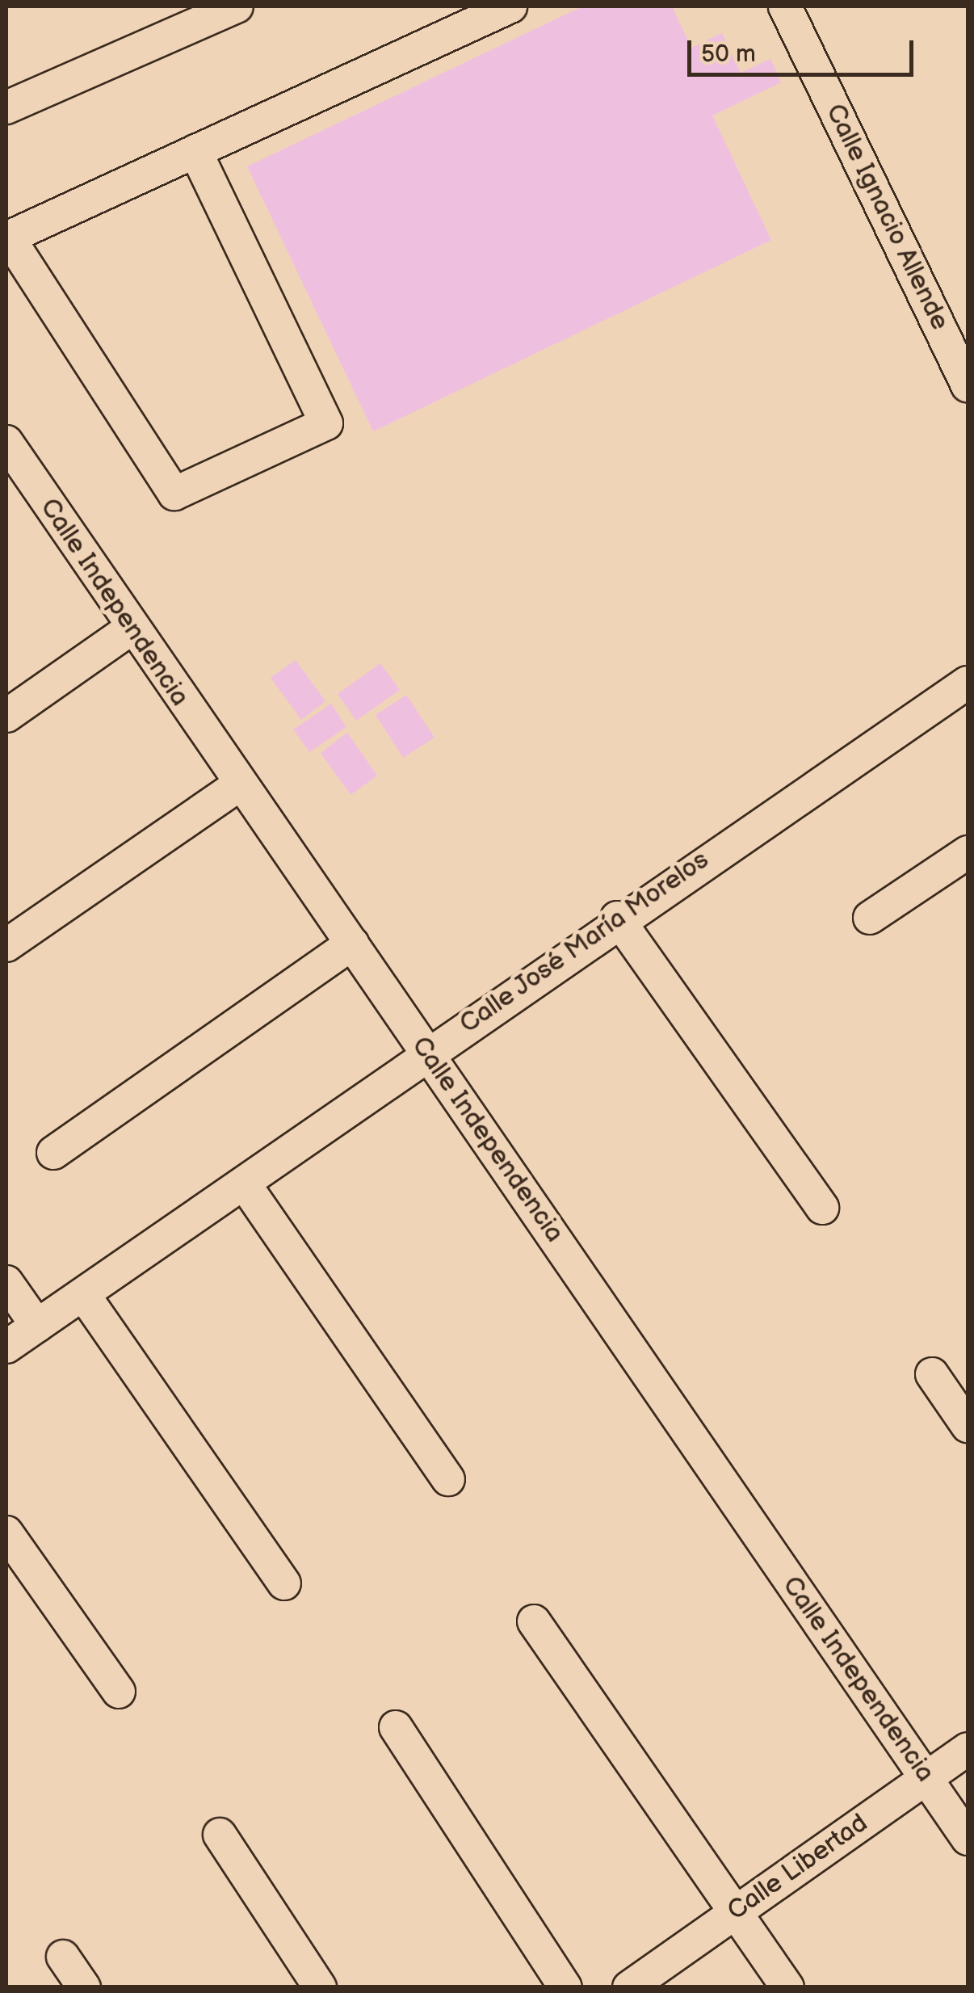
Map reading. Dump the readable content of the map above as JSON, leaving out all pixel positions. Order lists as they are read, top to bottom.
{
  "streets": {
    "street": [
      "Calle Ignacio Allende",
      "Calle Independencia",
      "Calle José María Morelos",
      "Calle Libertad"
    ]
  },
  "crossings": [
    ["Calle Independencia", "Calle José María Morelos"],
    ["Calle Independencia", "Calle Libertad"]
  ],
  "scale_bar": "50 m"
}
